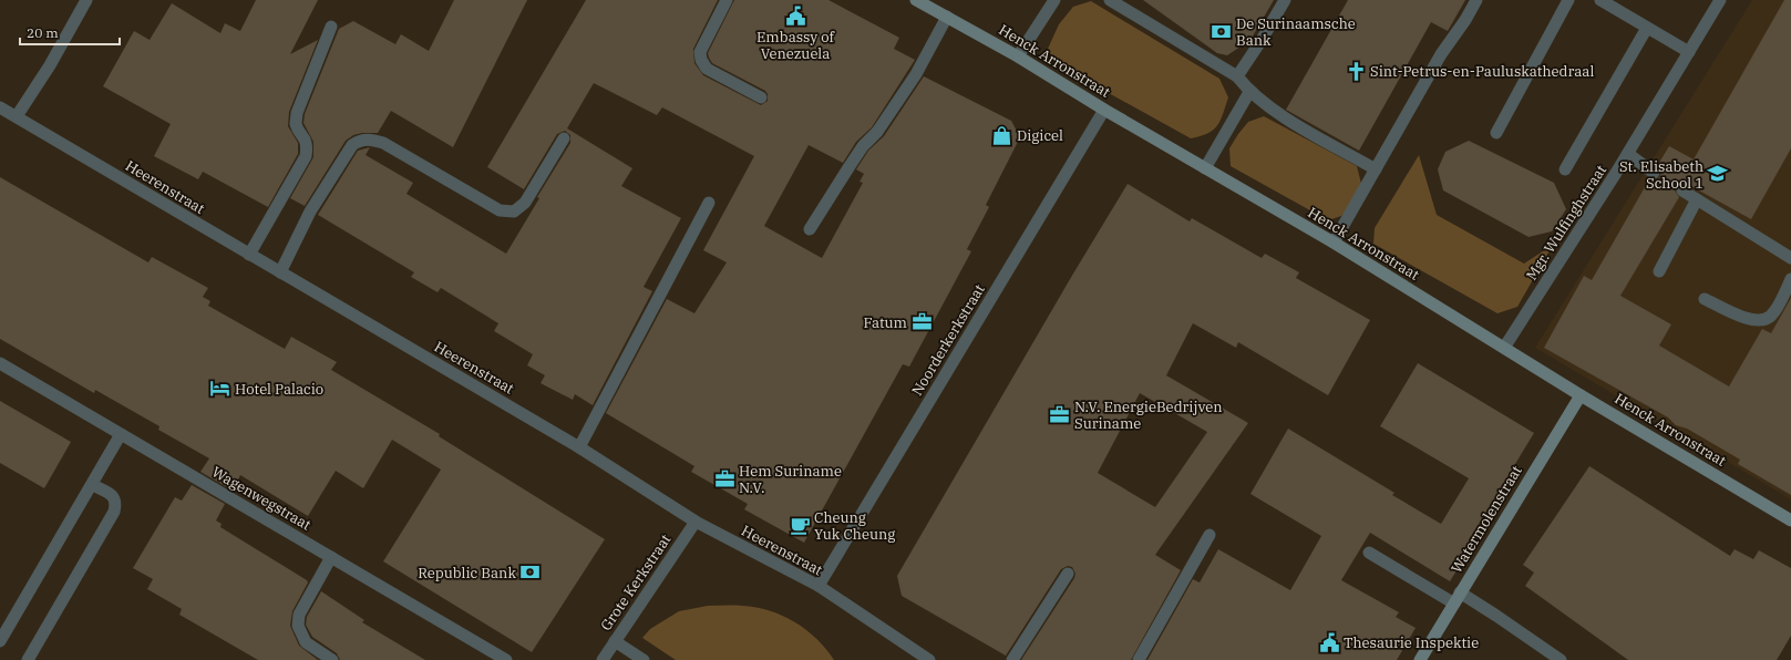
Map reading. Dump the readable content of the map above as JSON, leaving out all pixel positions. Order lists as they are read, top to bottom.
{
  "streets": {
    "main road": ["Henck Arronstraat", "Watermolenstraat"],
    "street": [
      "Heerenstraat",
      "Mgr. Wulfinghstraat",
      "Noorderkerkstraat",
      "Wagenwegstraat",
      "Grote Kerkstraat"
    ]
  },
  "crossings": [
    ["Henck Arronstraat", "Mgr. Wulfinghstraat"],
    ["Henck Arronstraat", "Noorderkerkstraat"],
    ["Henck Arronstraat", "Watermolenstraat"],
    ["Heerenstraat", "Noorderkerkstraat"],
    ["Heerenstraat", "Grote Kerkstraat"]
  ],
  "places": {
    "public building": ["Embassy of Venezuela", "Thesaurie Inspektie"],
    "bank": ["De Surinaamsche Bank", "Republic Bank"],
    "church": ["Sint-Petrus-en-Pauluskathedraal"],
    "shop": ["Digicel"],
    "school or university": ["St. Elisabeth School 1"],
    "office": ["Fatum", "N.V. EnergieBedrijven Suriname", "Hem Suriname N.V."],
    "hotel": ["Hotel Palacio"],
    "cafe": ["Cheung Yuk Cheung"]
  },
  "scale_bar": "20 m"
}
